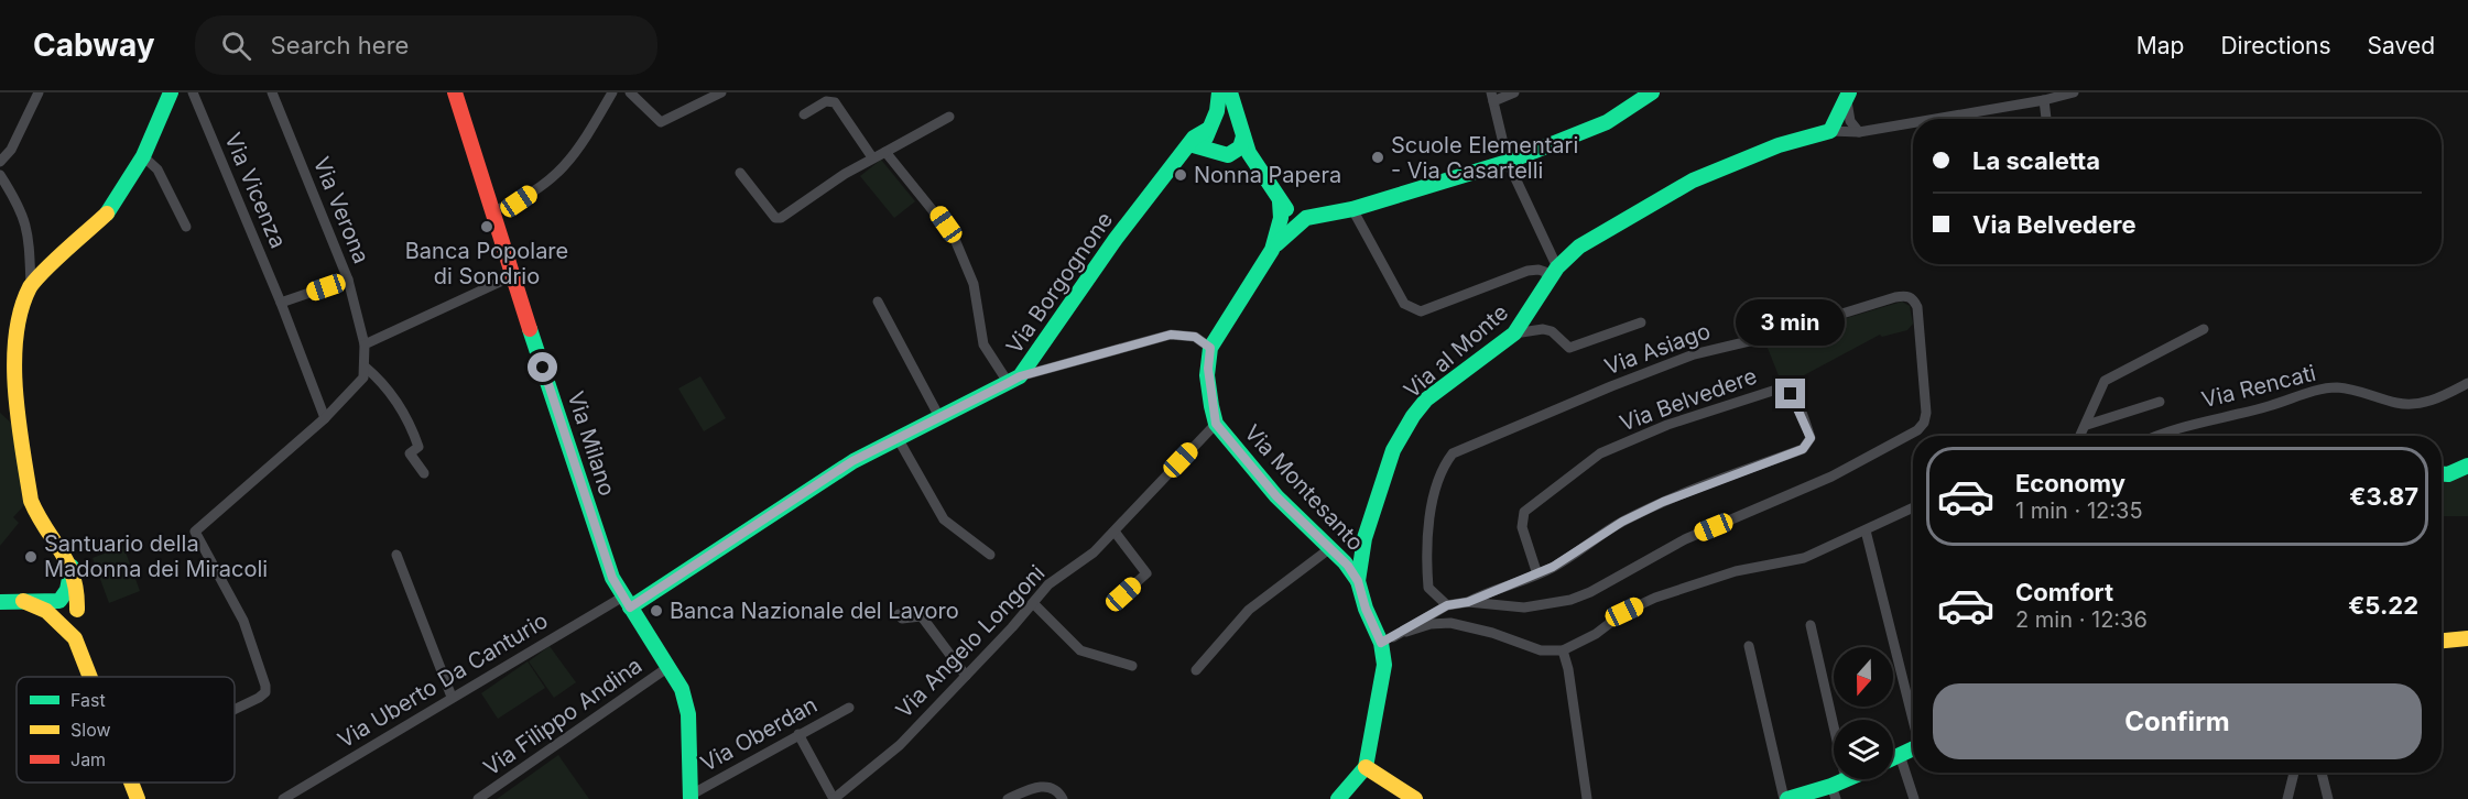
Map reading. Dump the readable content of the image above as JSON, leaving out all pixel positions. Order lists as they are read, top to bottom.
{
  "streets": {
    "street": [
      "Via Vicenza",
      "Via Verona",
      "Via Borgognone",
      "Via Asiago",
      "Via al Monte",
      "Via Rencati",
      "Via Belvedere",
      "Via Milano",
      "Via Montesanto",
      "Via Angelo Longoni",
      "Via Uberto Da Canturio",
      "Via Filippo Andina",
      "Via Oberdan"
    ]
  },
  "crossings": [
    ["Via Borgognone", "Via Milano"],
    ["Via Borgognone", "Via Uberto Da Canturio"],
    ["Via Asiago", "Via Belvedere"],
    ["Via al Monte", "Via Montesanto"],
    ["Via Milano", "Via Uberto Da Canturio"],
    ["Via Milano", "Via Filippo Andina"],
    ["Via Milano", "Via Oberdan"],
    ["Via Montesanto", "Via Angelo Longoni"]
  ],
  "places": [
    "Scuole Elementari - Via Casartelli",
    "Nonna Papera",
    "Banca Popolare di Sondrio",
    "Santuario della Madonna dei Miracoli",
    "Banca Nazionale del Lavoro"
  ],
  "legend": ["Fast", "Slow", "Jam"],
  "north": "bottom",
  "page": {
    "header": "Cabway",
    "search": "Search here",
    "nav": ["Map", "Directions", "Saved"],
    "banner": ["La scaletta", "Via Belvedere"],
    "bubble": "3 min",
    "list": [
      {
        "name": "Economy",
        "note": "1 min · 12:35",
        "value": "€3.87"
      },
      {
        "name": "Comfort",
        "note": "2 min · 12:36",
        "value": "€5.22"
      }
    ],
    "buttons": "Confirm"
  }
}
